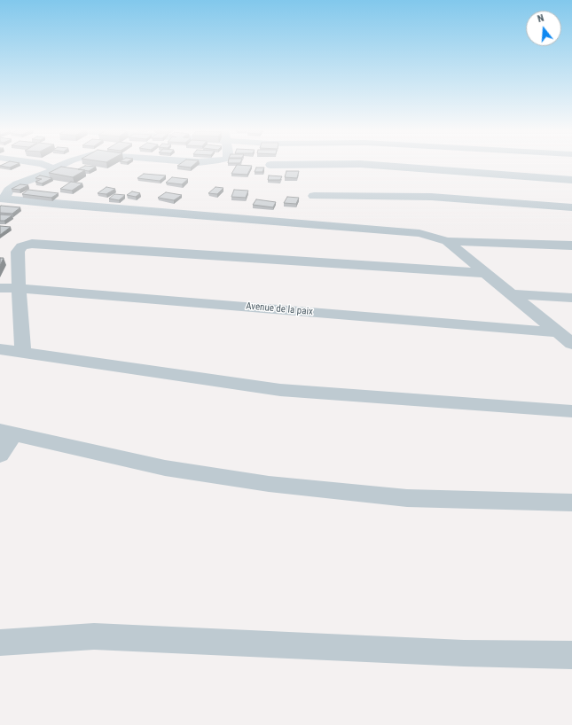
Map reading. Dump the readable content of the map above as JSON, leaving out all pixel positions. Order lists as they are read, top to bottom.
{
  "streets": {
    "street": ["Avenue de la paix"]
  },
  "north": "top"
}
